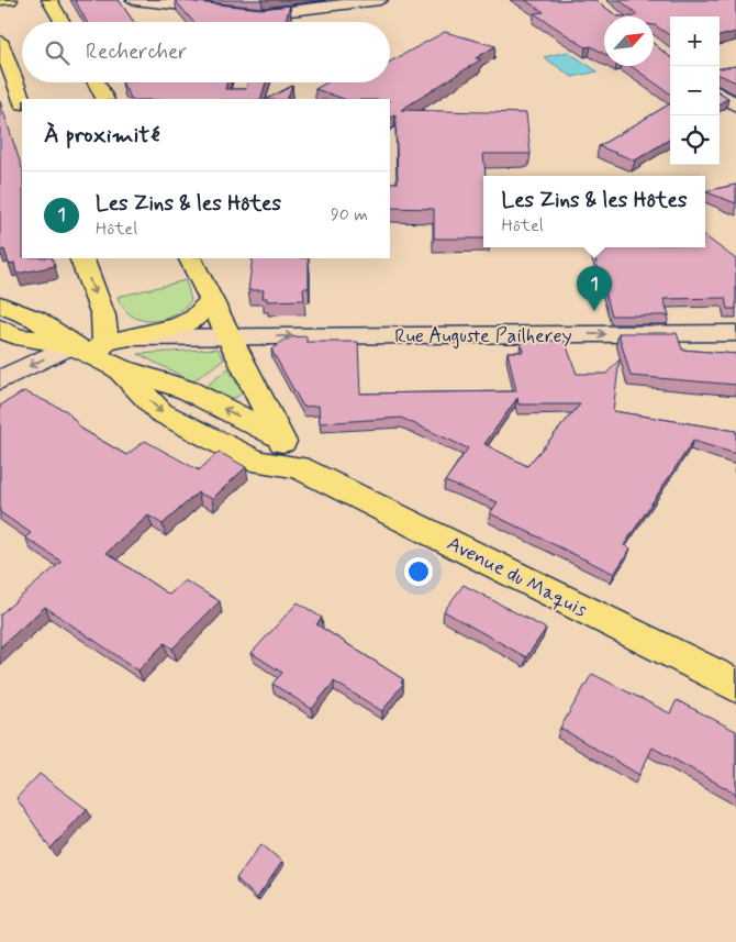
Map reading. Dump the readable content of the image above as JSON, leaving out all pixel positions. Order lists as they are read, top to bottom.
{
  "streets": {
    "main road": ["Avenue du Maquis"],
    "street": ["Rue Auguste Pailherey"]
  },
  "one_way": ["Rue Auguste Pailherey"],
  "north": "top right",
  "page": {
    "map_buttons": ["+", "−"],
    "search": "Rechercher",
    "heading": "À proximité",
    "list": [
      {
        "mark": "1",
        "name": "Les Zins & les Hôtes",
        "note": "Hôtel",
        "value": "90 m"
      }
    ],
    "popup": ["Les Zins & les Hôtes", "Hôtel"],
    "pins": "1"
  }
}
